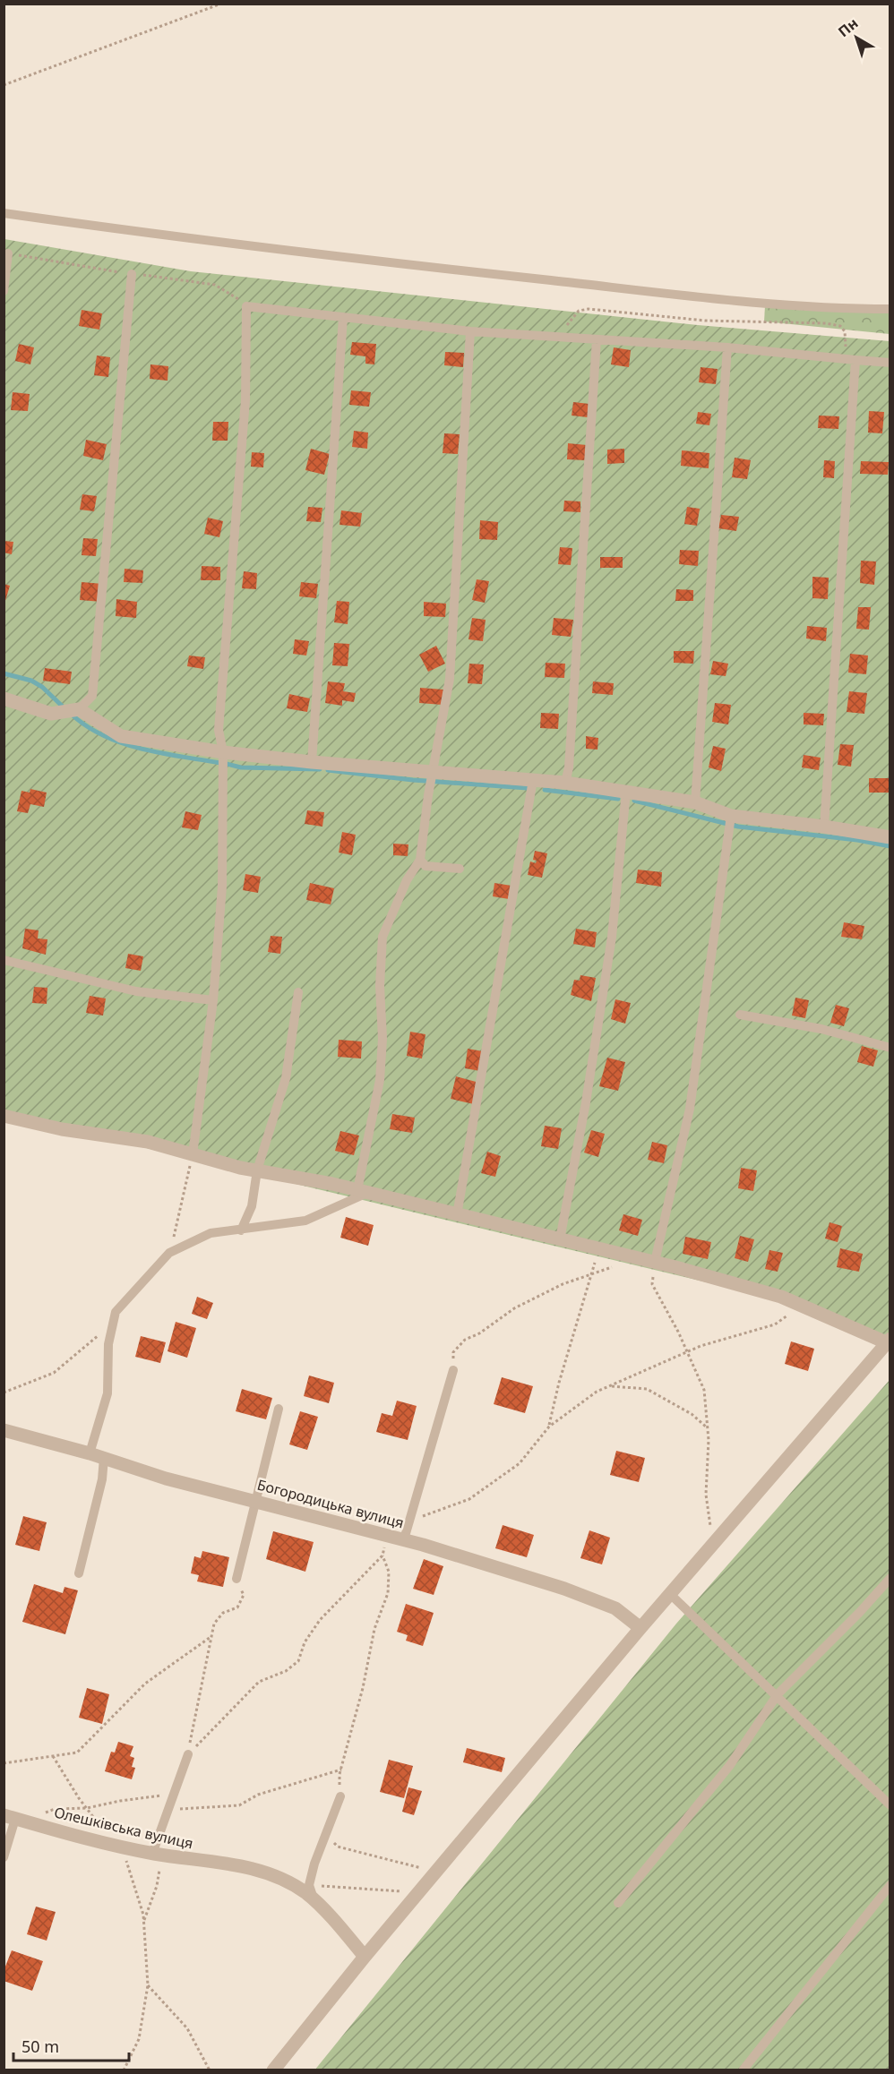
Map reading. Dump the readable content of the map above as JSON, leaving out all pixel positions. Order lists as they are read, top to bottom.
{
  "streets": {
    "street": ["Богородицька вулиця", "Олешківська вулиця"]
  },
  "scale_bar": "50 m",
  "north": "top left"
}
